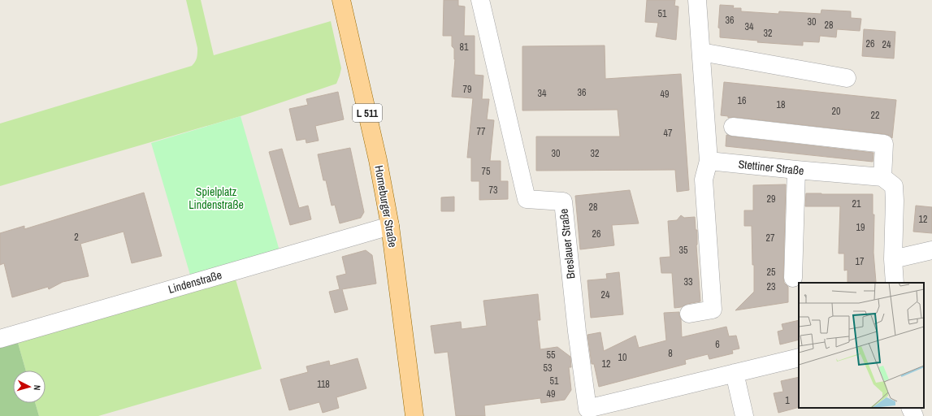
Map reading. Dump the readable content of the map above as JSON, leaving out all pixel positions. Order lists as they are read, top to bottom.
{
  "streets": {
    "main road": ["L 511", "Horneburger Straße"],
    "street": ["Stettiner Straße", "Breslauer Straße", "Lindenstraße"]
  },
  "crossings": [
    ["Horneburger Straße", "Lindenstraße"]
  ],
  "parks": ["Spielplatz Lindenstraße"],
  "house_numbers": [
    "51",
    "36",
    "30",
    "28",
    "34",
    "32",
    "26",
    "24",
    "81",
    "79",
    "36",
    "34",
    "49",
    "16",
    "18",
    "20",
    "22",
    "77",
    "47",
    "30",
    "32",
    "75",
    "73",
    "29",
    "21",
    "28",
    "12",
    "19",
    "26",
    "2",
    "27",
    "35",
    "17",
    "25",
    "33",
    "23",
    "24",
    "6",
    "8",
    "55",
    "10",
    "12",
    "53",
    "51",
    "118",
    "49",
    "1"
  ],
  "north": "right"
}
